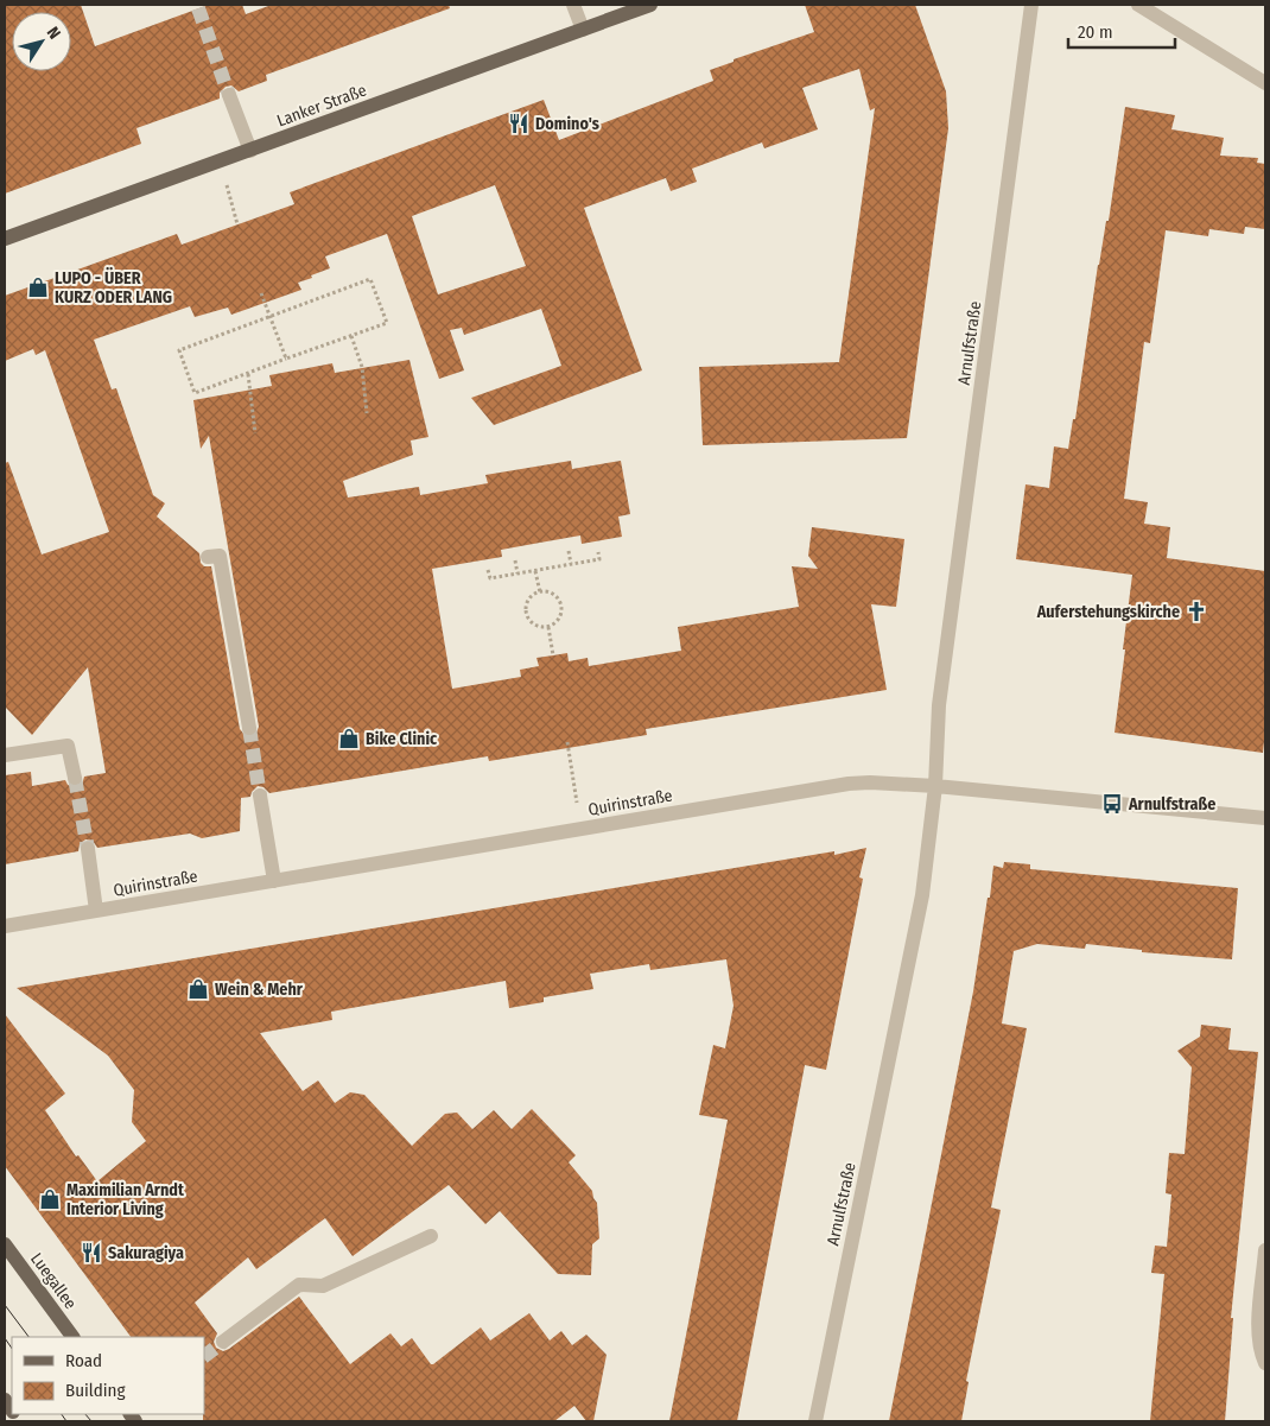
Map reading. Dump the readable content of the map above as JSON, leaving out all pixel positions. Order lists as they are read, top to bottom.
{
  "streets": {
    "main road": ["Lanker Straße", "Luegallee"],
    "street": ["Arnulfstraße", "Quirinstraße"]
  },
  "crossings": [
    ["Arnulfstraße", "Quirinstraße"]
  ],
  "places": {
    "restaurant": ["Domino's", "Sakuragiya"],
    "shop": [
      "LUPO - ÜBER KURZ ODER LANG",
      "Bike Clinic",
      "Wein & Mehr",
      "Maximilian Arndt Interior Living"
    ],
    "church": ["Auferstehungskirche"],
    "bus stop": ["Arnulfstraße"]
  },
  "legend": ["Road", "Building"],
  "scale_bar": "20 m",
  "north": "top right"
}
